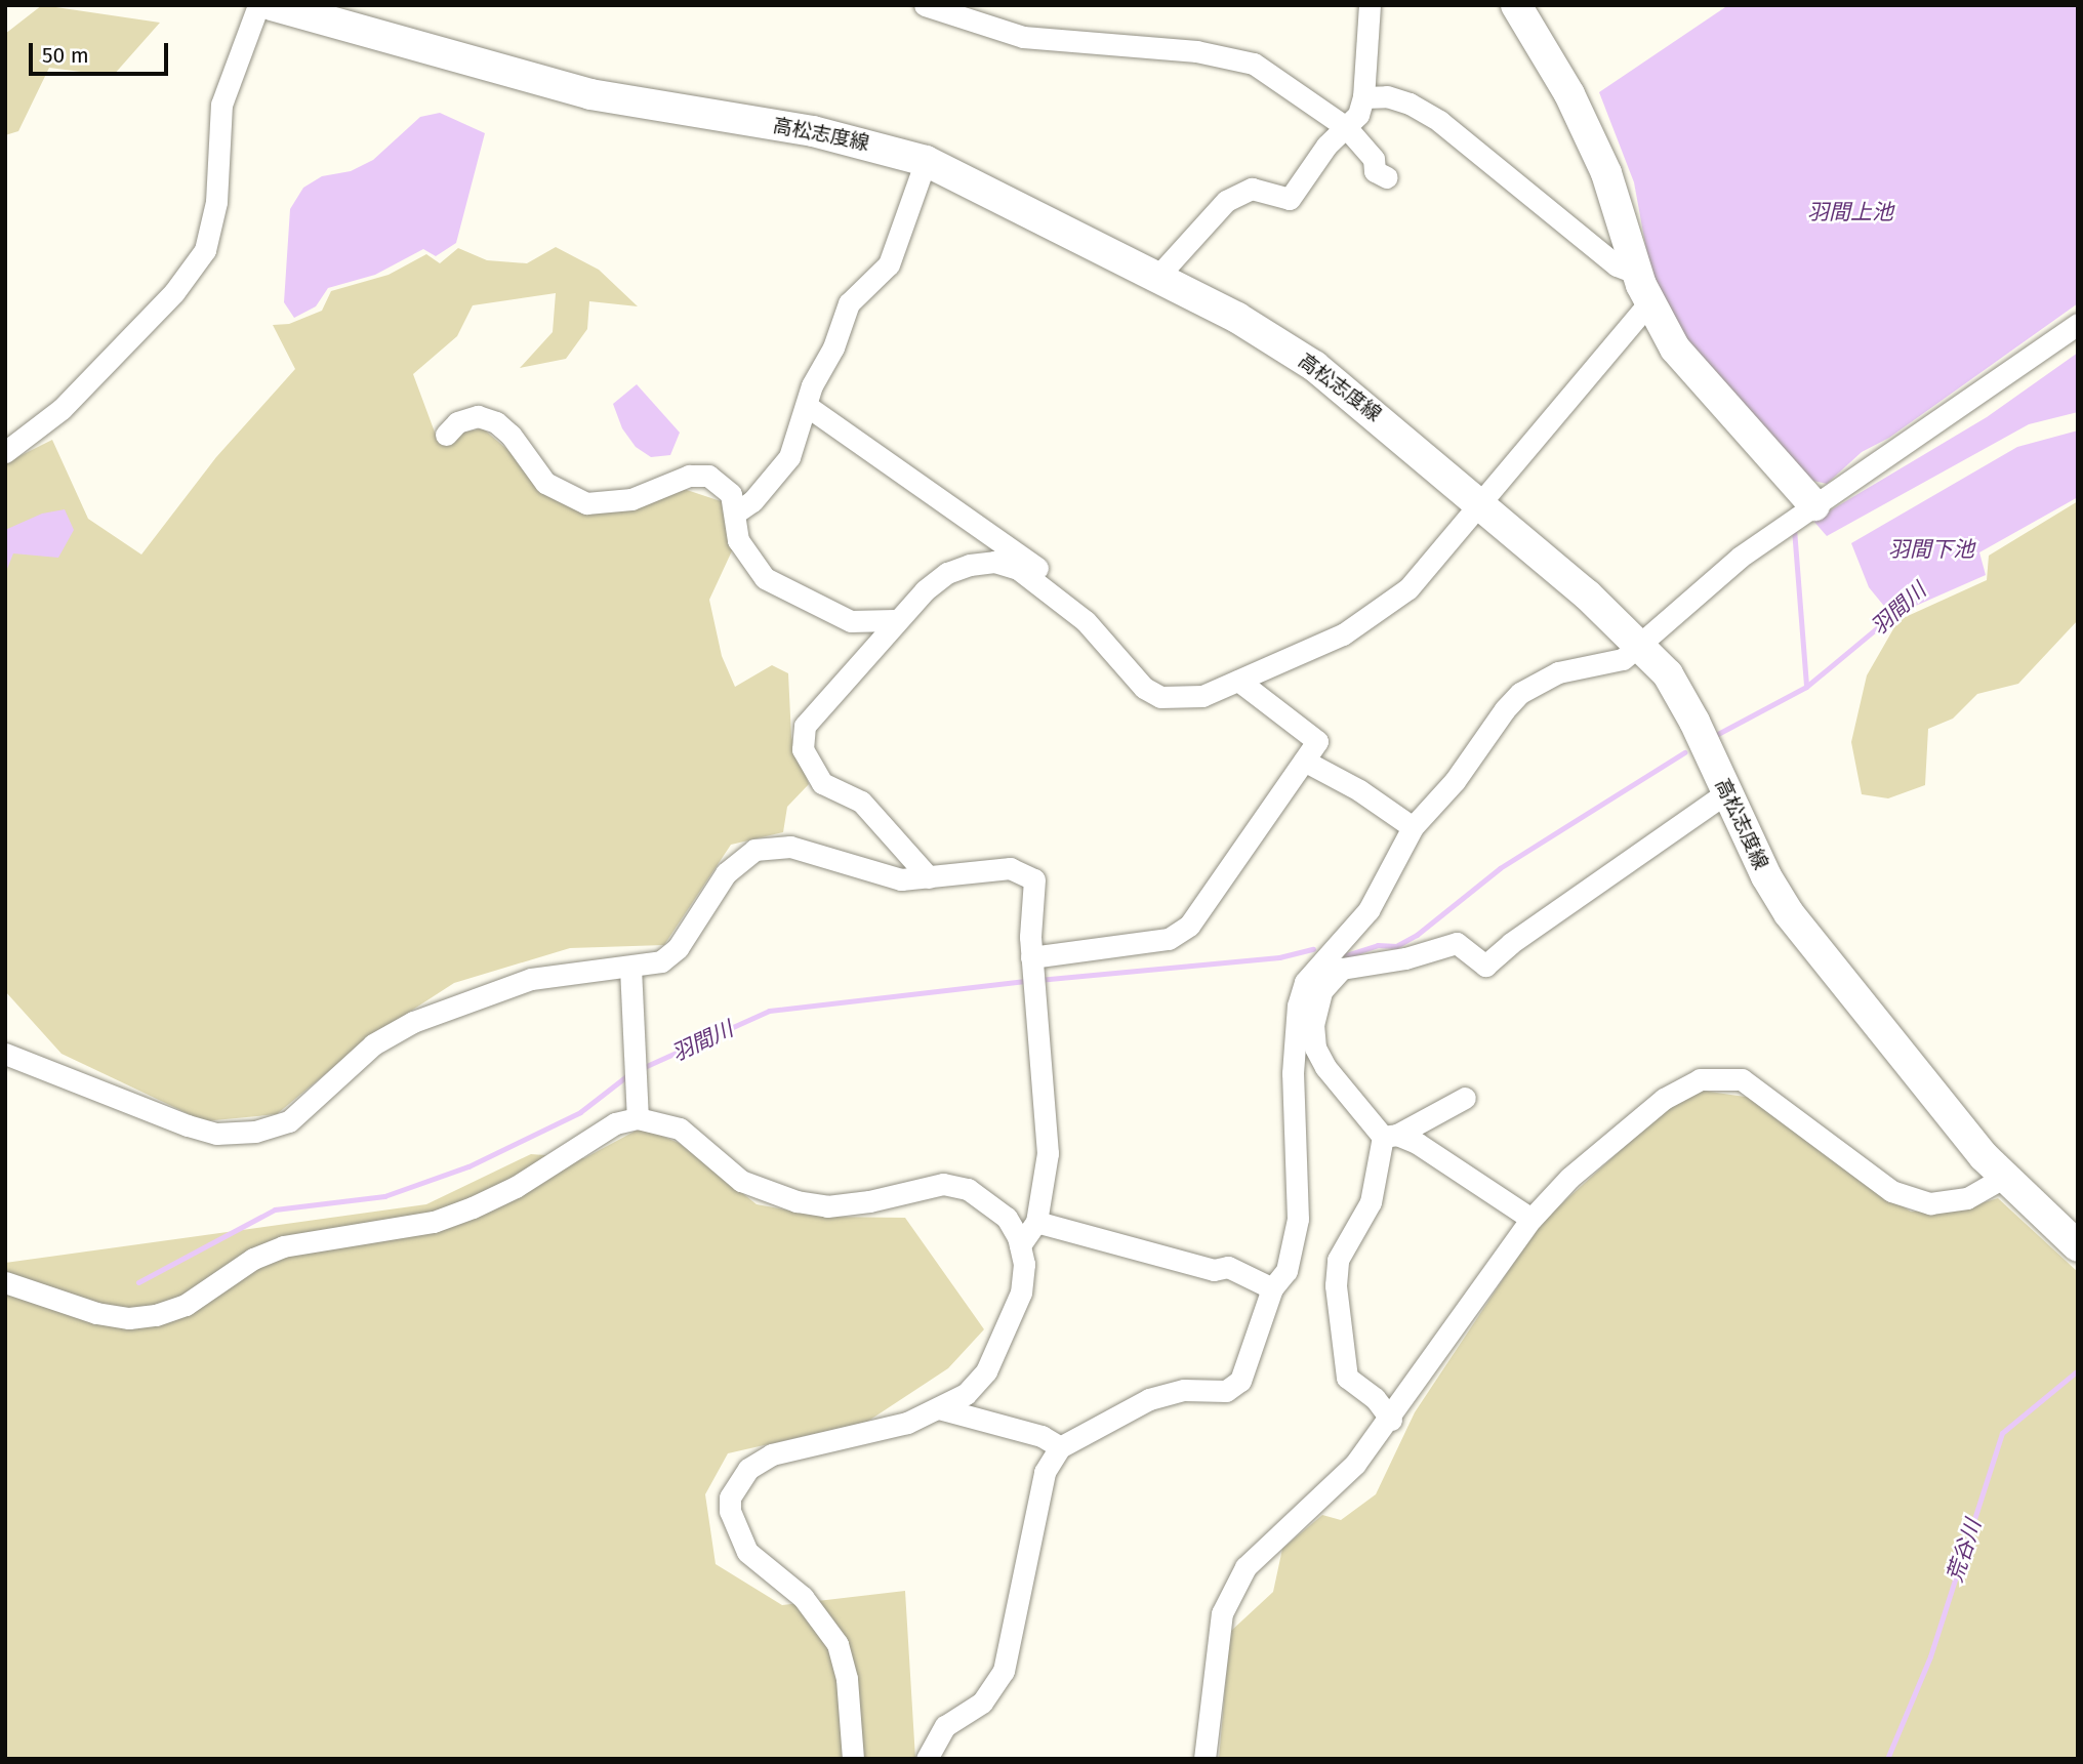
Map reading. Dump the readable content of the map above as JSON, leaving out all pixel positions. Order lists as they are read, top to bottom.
{
  "streets": {
    "main road": ["高松志度線"]
  },
  "water": [
    "羽間上池",
    "羽間下池",
    "羽間川",
    "荒谷川"
  ],
  "scale_bar": "50 m"
}
